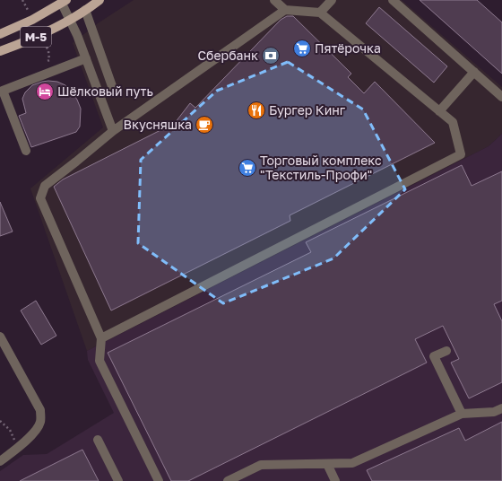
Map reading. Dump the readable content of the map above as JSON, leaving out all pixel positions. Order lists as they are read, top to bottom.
{
  "streets": {
    "main road": ["М-5"]
  },
  "places": {
    "supermarket": ["Пятёрочка", "Торговый комплекс \"Текстиль-Профи\""],
    "bank": ["Сбербанк"],
    "hotel": ["Шёлковый путь"],
    "restaurant": ["Бургер Кинг"],
    "cafe": ["Вкусняшка"]
  }
}
